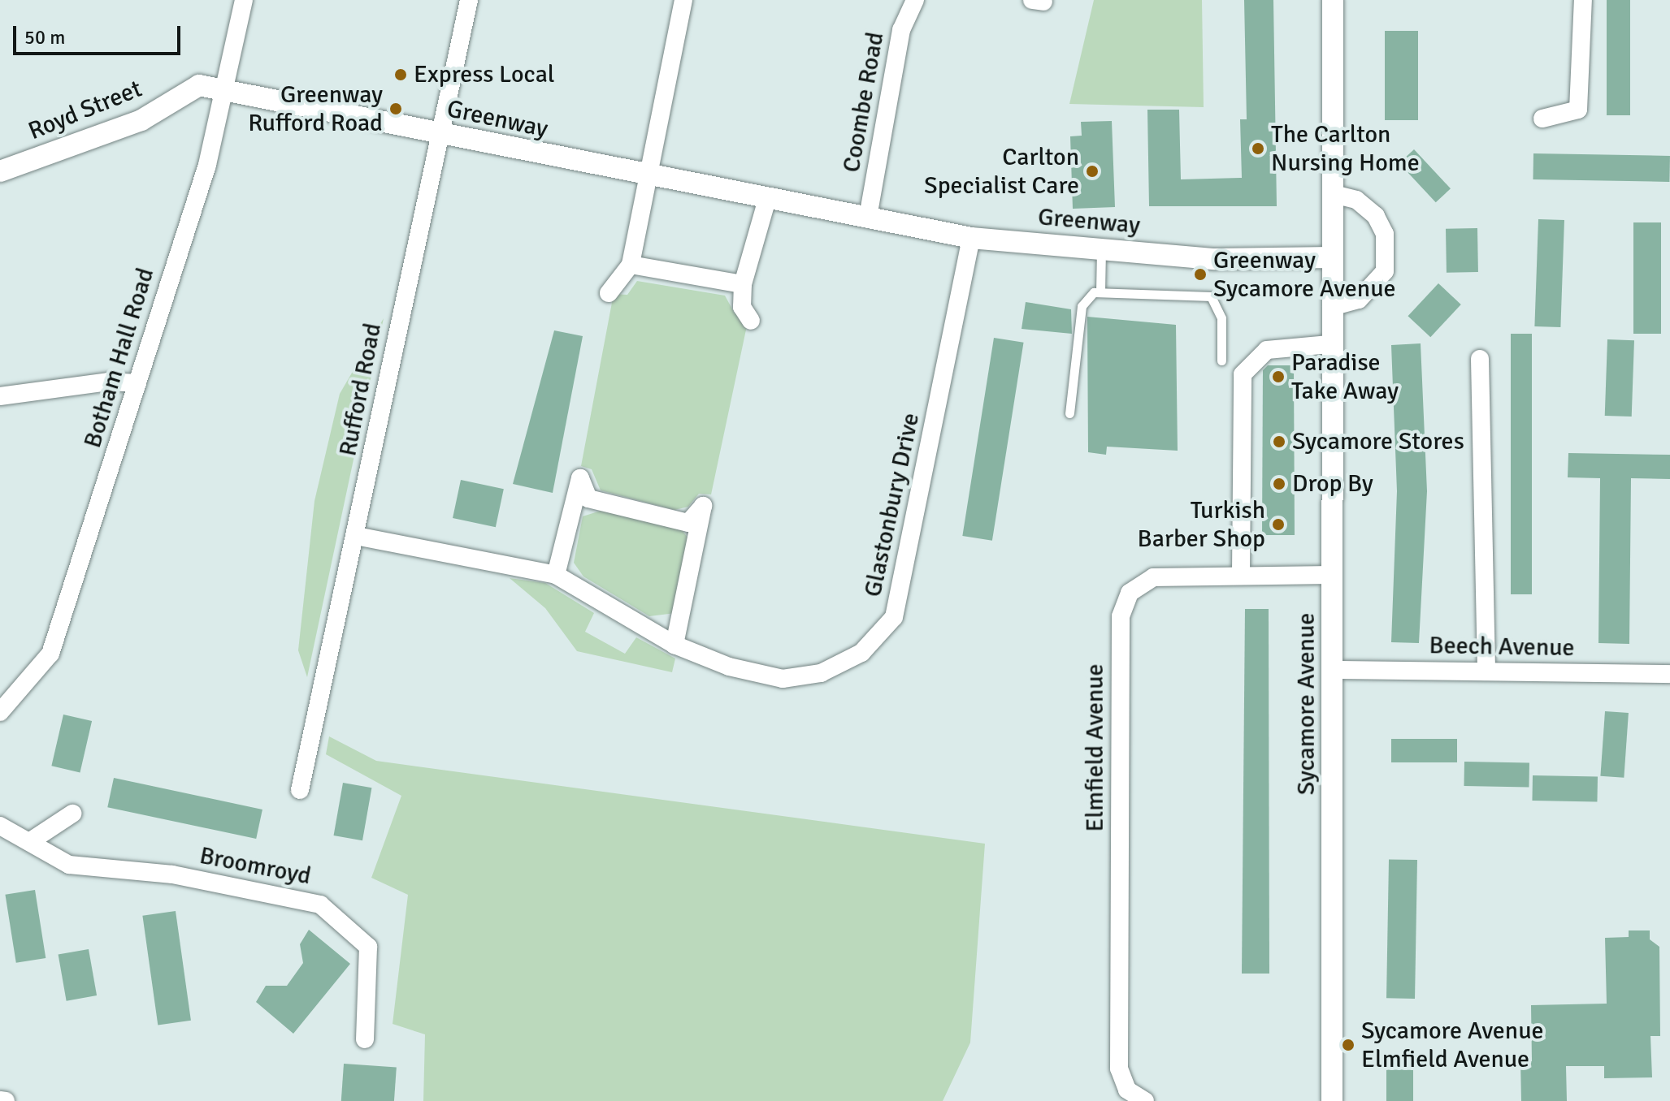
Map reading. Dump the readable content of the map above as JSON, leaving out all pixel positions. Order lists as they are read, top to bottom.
{
  "streets": {
    "street": [
      "Coombe Road",
      "Royd Street",
      "Greenway",
      "Botham Hall Road",
      "Rufford Road",
      "Glastonbury Drive",
      "Beech Avenue",
      "Sycamore Avenue",
      "Elmfield Avenue",
      "Broomroyd"
    ]
  },
  "crossings": [
    ["Coombe Road", "Greenway"],
    ["Royd Street", "Greenway"],
    ["Royd Street", "Botham Hall Road"],
    ["Greenway", "Botham Hall Road"],
    ["Greenway", "Rufford Road"],
    ["Greenway", "Glastonbury Drive"],
    ["Greenway", "Sycamore Avenue"],
    ["Rufford Road", "Glastonbury Drive"],
    ["Beech Avenue", "Sycamore Avenue"],
    ["Sycamore Avenue", "Elmfield Avenue"]
  ],
  "places": [
    "Express Local",
    "Greenway Rufford Road",
    "The Carlton Nursing Home",
    "Carlton Specialist Care",
    "Greenway Sycamore Avenue",
    "Paradise Take Away",
    "Sycamore Stores",
    "Drop By",
    "Turkish Barber Shop",
    "Sycamore Avenue Elmfield Avenue"
  ],
  "scale_bar": "50 m"
}
